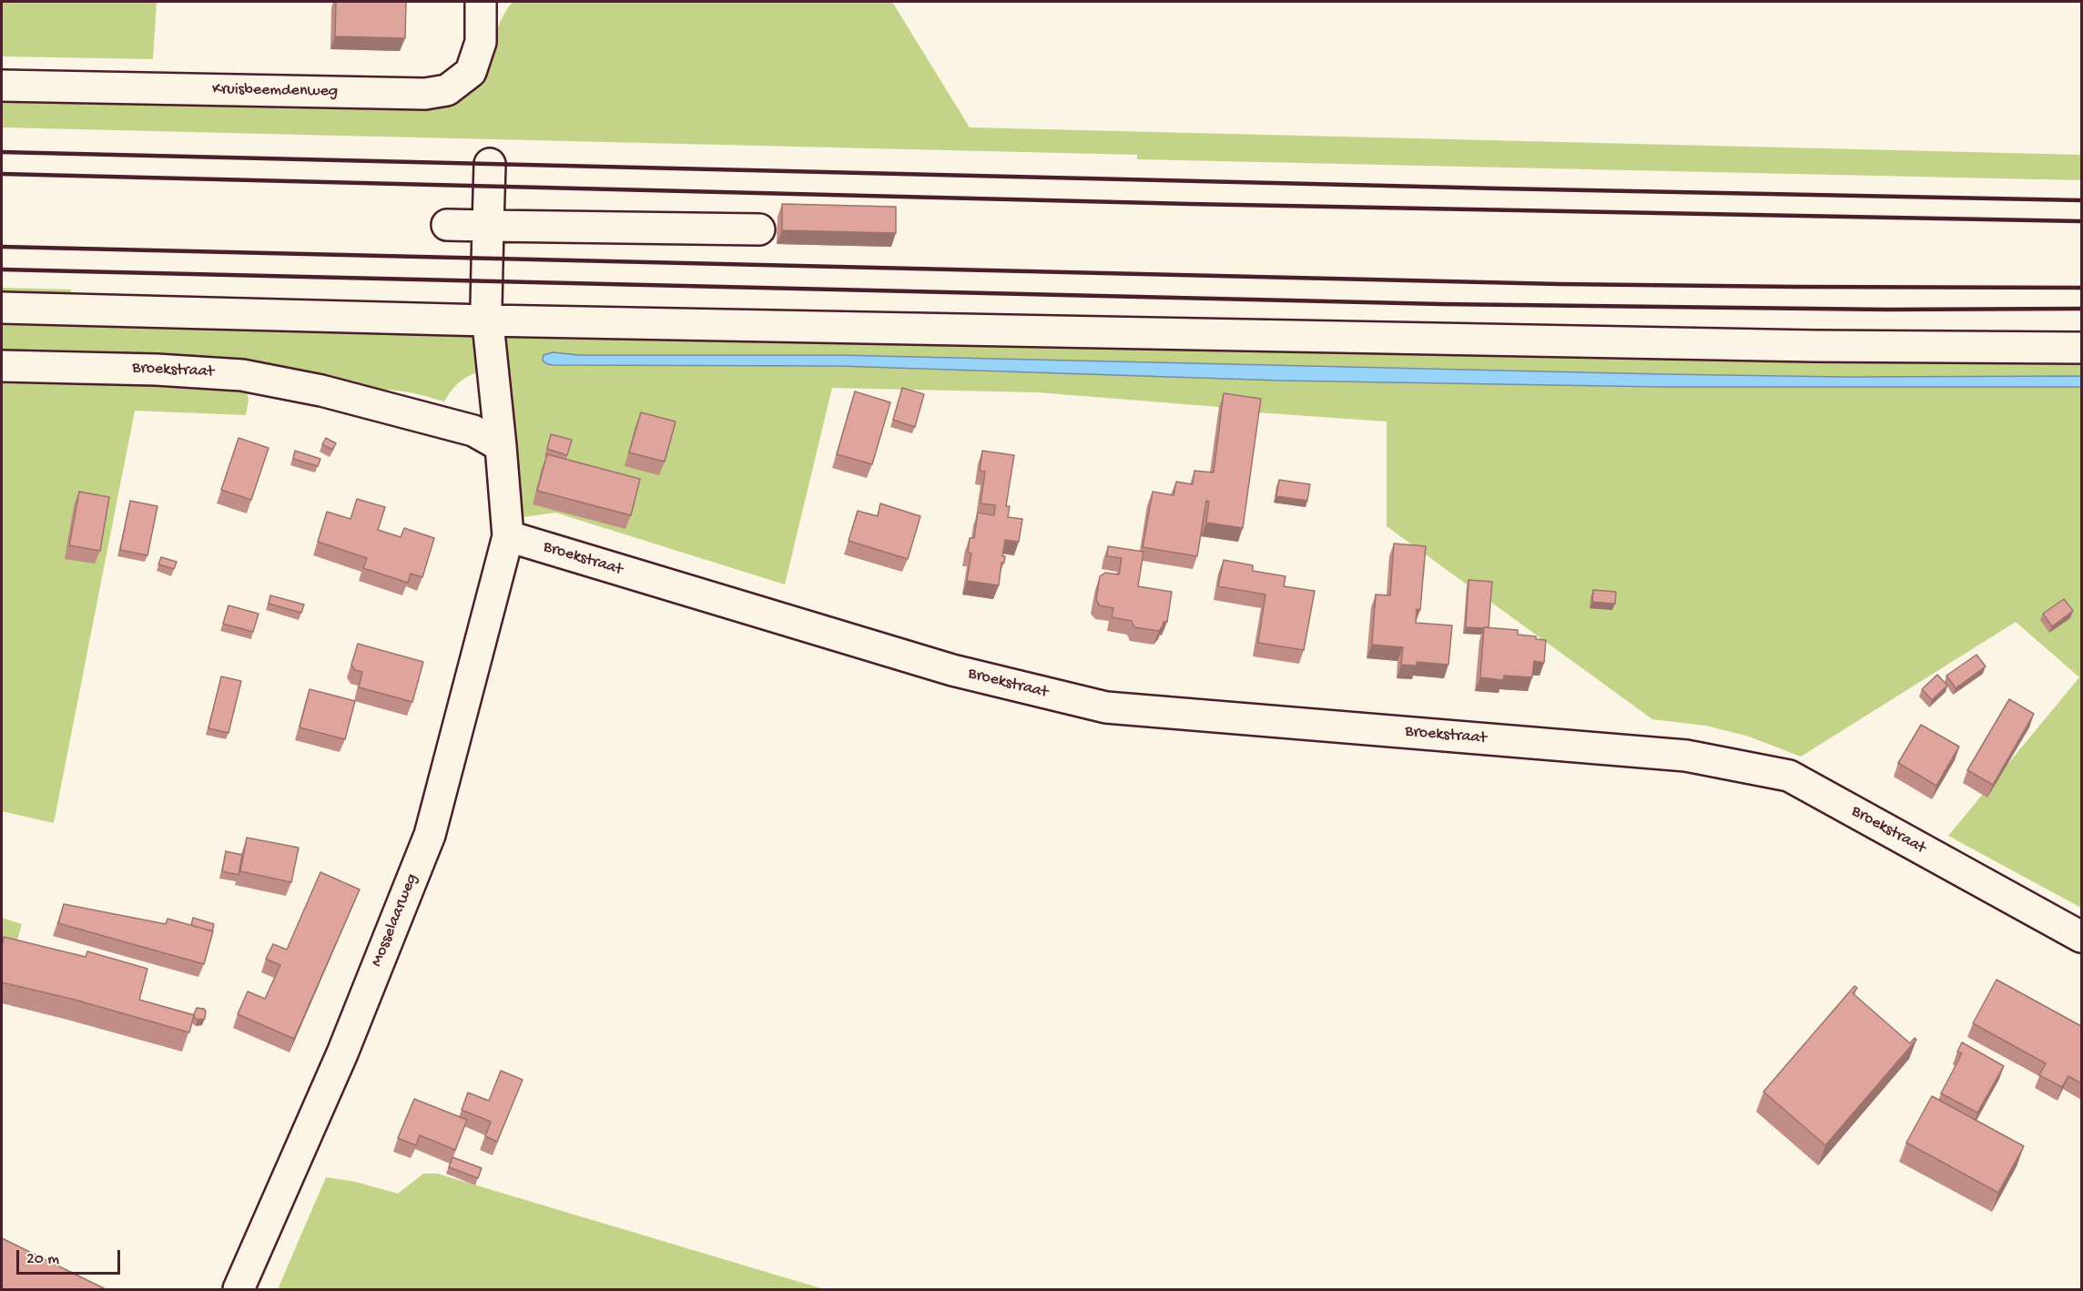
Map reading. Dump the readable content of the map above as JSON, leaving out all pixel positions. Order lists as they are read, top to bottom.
{
  "streets": {
    "street": ["Kruisbeemdenweg", "Broekstraat", "Mosselaarweg"]
  },
  "crossings": [
    ["Broekstraat", "Mosselaarweg"]
  ],
  "scale_bar": "20 m"
}
